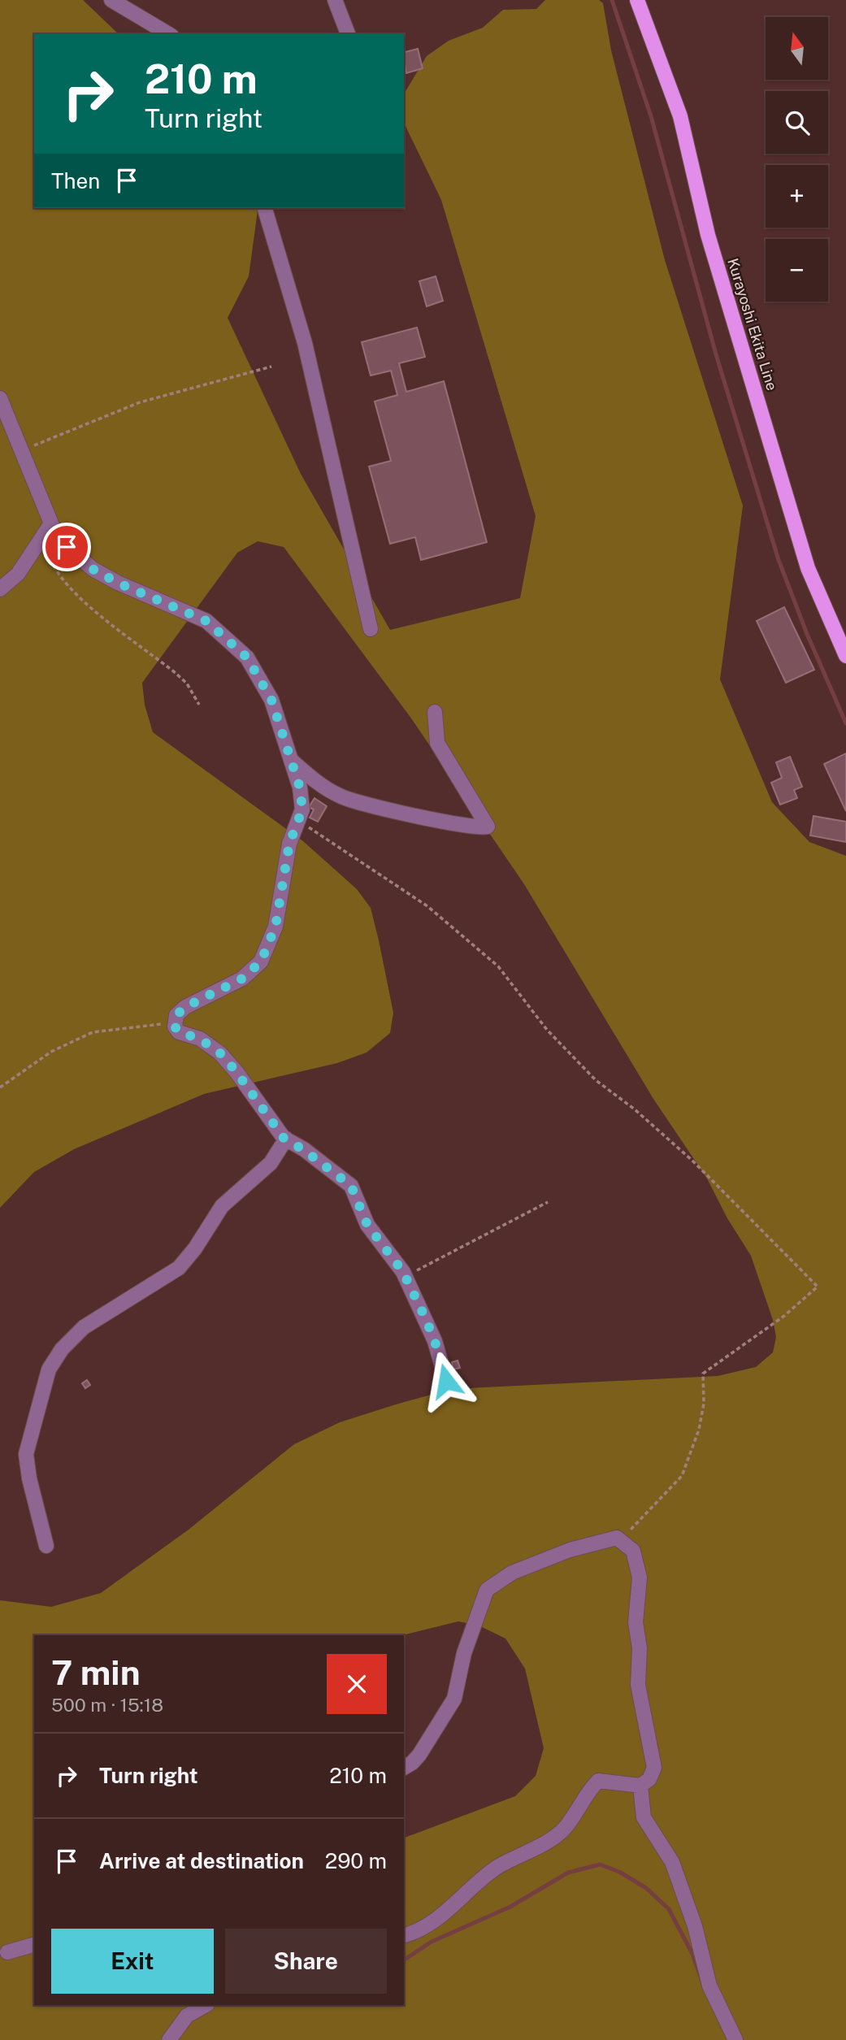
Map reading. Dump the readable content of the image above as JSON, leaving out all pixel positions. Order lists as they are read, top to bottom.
{
  "streets": {
    "main road": ["Kurayoshi Ekita Line"]
  },
  "north": "top",
  "page": {
    "map_buttons": ["+", "−"],
    "turn": ["210 m", "Turn right"],
    "then": "Then",
    "heading": ["7 min", "500 m · 15:18"],
    "list": [
      {
        "name": "Turn right",
        "value": "210 m"
      },
      {
        "name": "Arrive at destination",
        "value": "290 m"
      }
    ],
    "buttons": ["Exit", "Share"]
  }
}
